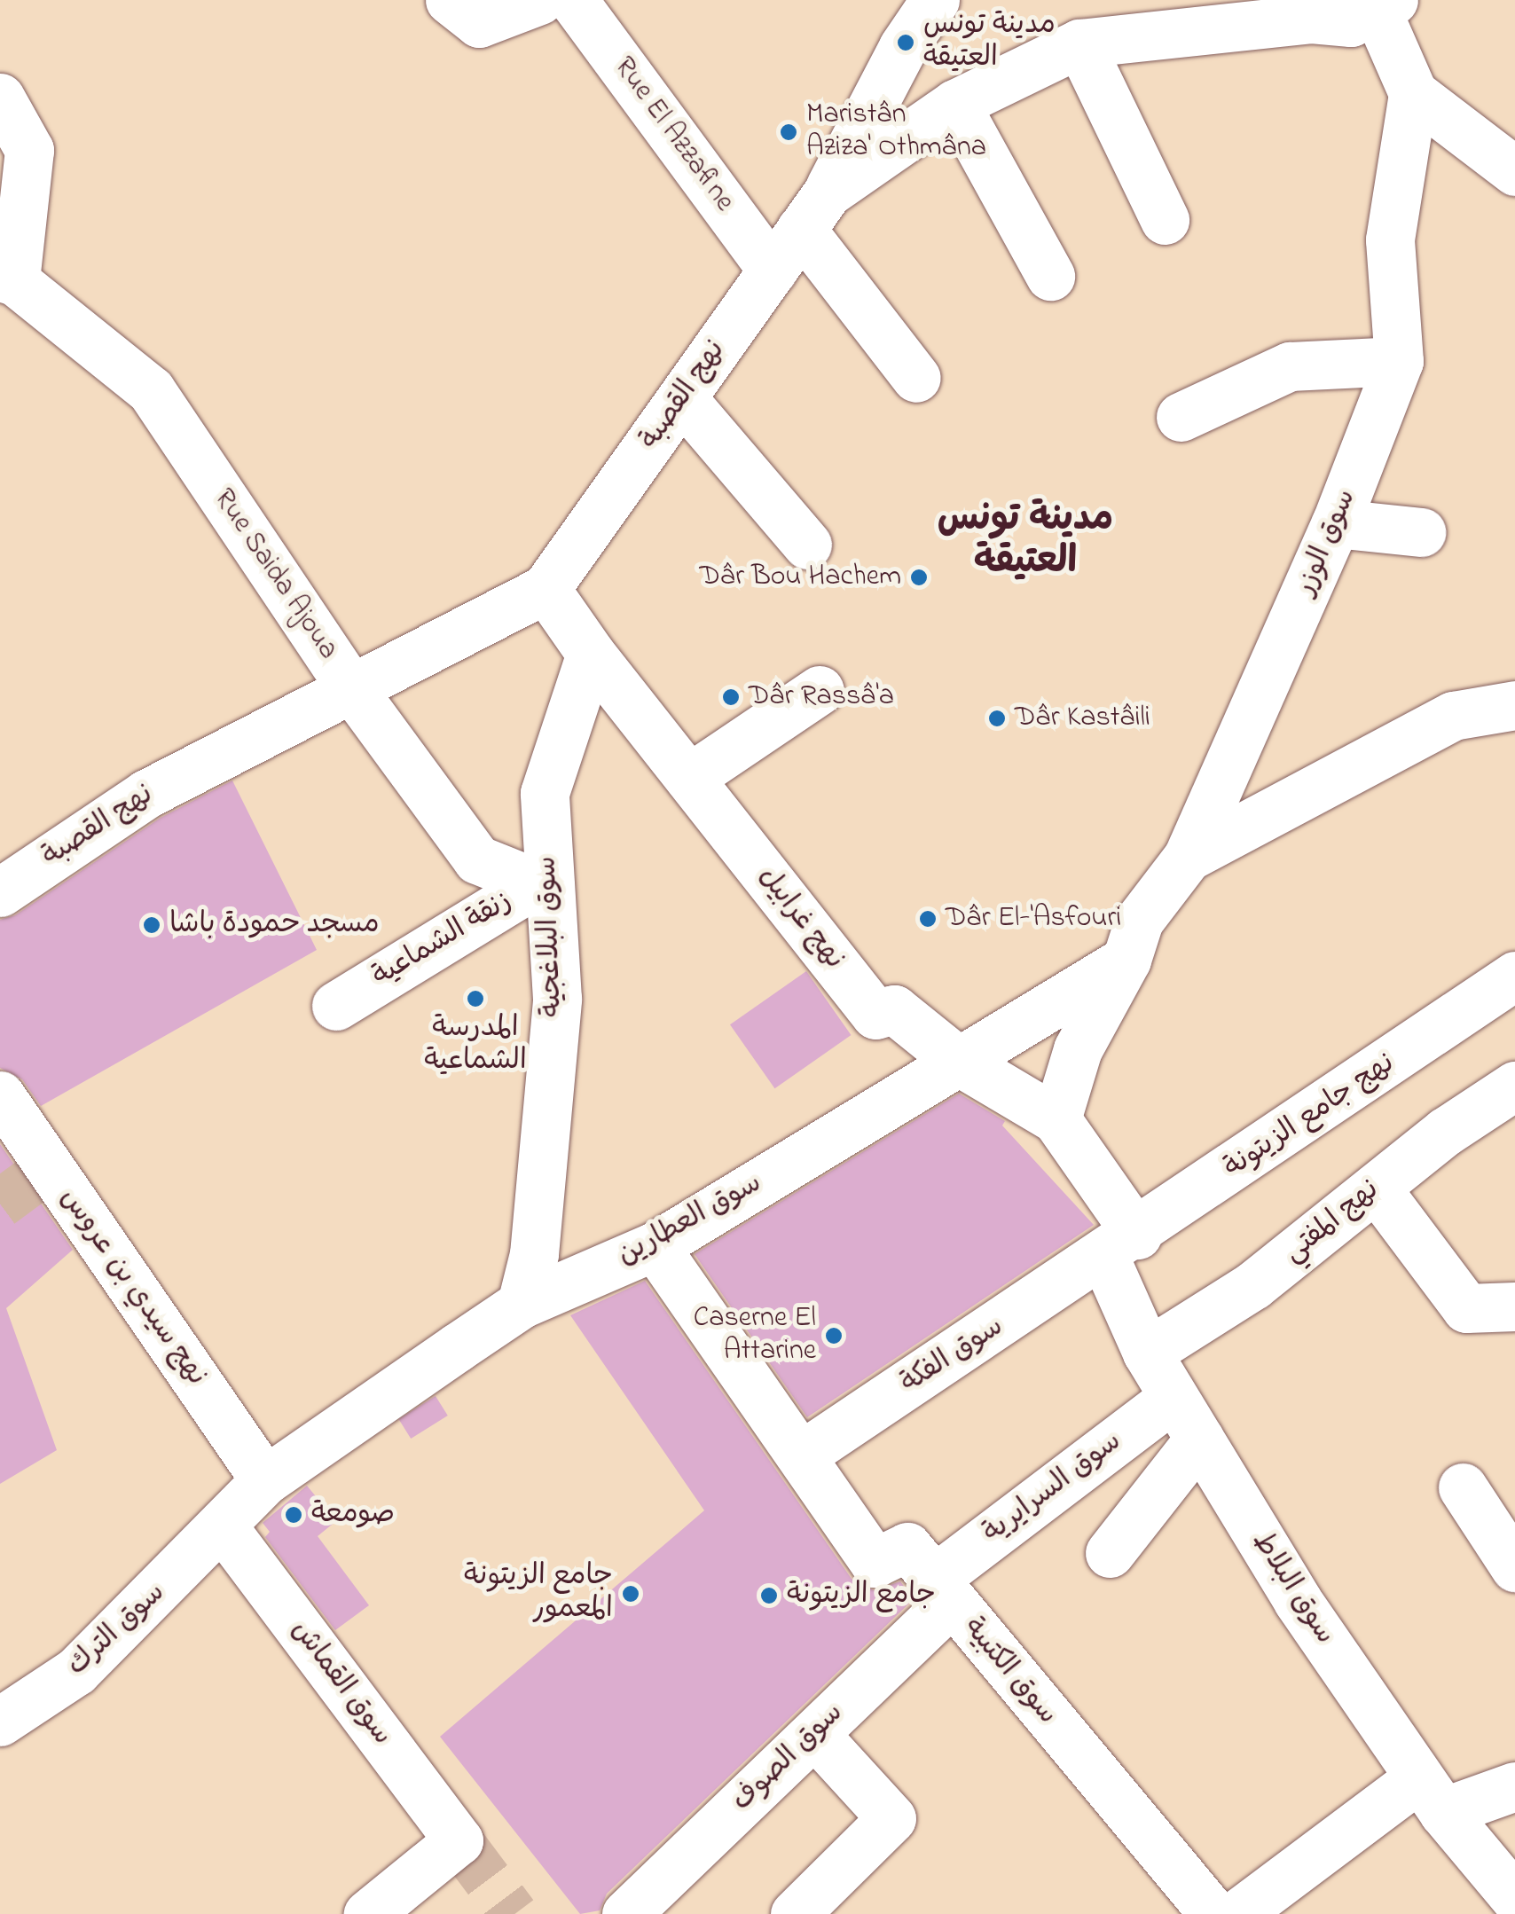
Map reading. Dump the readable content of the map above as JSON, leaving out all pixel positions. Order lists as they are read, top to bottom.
{
  "streets": {
    "street": [
      "Rue El Azzafine",
      "نهج القصبة",
      "سوق الوزر",
      "Rue Saida Ajoua",
      "نهج غرابيل",
      "سوق البلاغجية",
      "زنقة الشماعية",
      "نهج جامع الزيتونة",
      "سوق العطارين",
      "نهج المفتي",
      "نهج سيدي بن عروس",
      "سوق الفكة",
      "سوق السرايرية",
      "سوق البلاط",
      "سوق الترك",
      "سوق الكتبية",
      "سوق القماش",
      "سوق الصوف"
    ]
  },
  "crossings": [
    ["Rue El Azzafine", "نهج القصبة"],
    ["نهج القصبة", "Rue Saida Ajoua"],
    ["سوق الوزر", "سوق العطارين"],
    ["Rue Saida Ajoua", "سوق البلاغجية"],
    ["Rue Saida Ajoua", "زنقة الشماعية"],
    ["نهج غرابيل", "سوق البلاغجية"],
    ["نهج غرابيل", "نهج جامع الزيتونة"],
    ["نهج غرابيل", "سوق العطارين"],
    ["نهج غرابيل", "سوق الفكة"],
    ["نهج غرابيل", "سوق البلاط"],
    ["سوق البلاغجية", "زنقة الشماعية"],
    ["سوق البلاغجية", "سوق العطارين"],
    ["نهج جامع الزيتونة", "سوق الفكة"],
    ["نهج جامع الزيتونة", "سوق البلاط"],
    ["سوق العطارين", "نهج سيدي بن عروس"],
    ["سوق العطارين", "سوق الترك"],
    ["سوق العطارين", "سوق الكتبية"],
    ["سوق العطارين", "سوق القماش"],
    ["نهج المفتي", "سوق البلاط"],
    ["سوق الفكة", "سوق البلاط"],
    ["سوق الفكة", "سوق الكتبية"],
    ["سوق السرايرية", "سوق البلاط"],
    ["سوق السرايرية", "سوق الكتبية"],
    ["سوق السرايرية", "سوق الصوف"],
    ["سوق الترك", "سوق القماش"],
    ["سوق الكتبية", "سوق الصوف"]
  ],
  "districts": ["مدينة تونس العتيقة"],
  "places": [
    "مدينة تونس العتيقة",
    "Maristân Aziza' Othmâna",
    "Dâr Bou Hachem",
    "Dâr Rassâ'a",
    "Dâr Kastâili",
    "Dâr El-'Asfouri",
    "مسجد حمودة باشا",
    "المدرسة الشماعية",
    "Caserne El Attarine",
    "صومعة",
    "جامع الزيتونة المعمور",
    "جامع الزيتونة"
  ]
}
